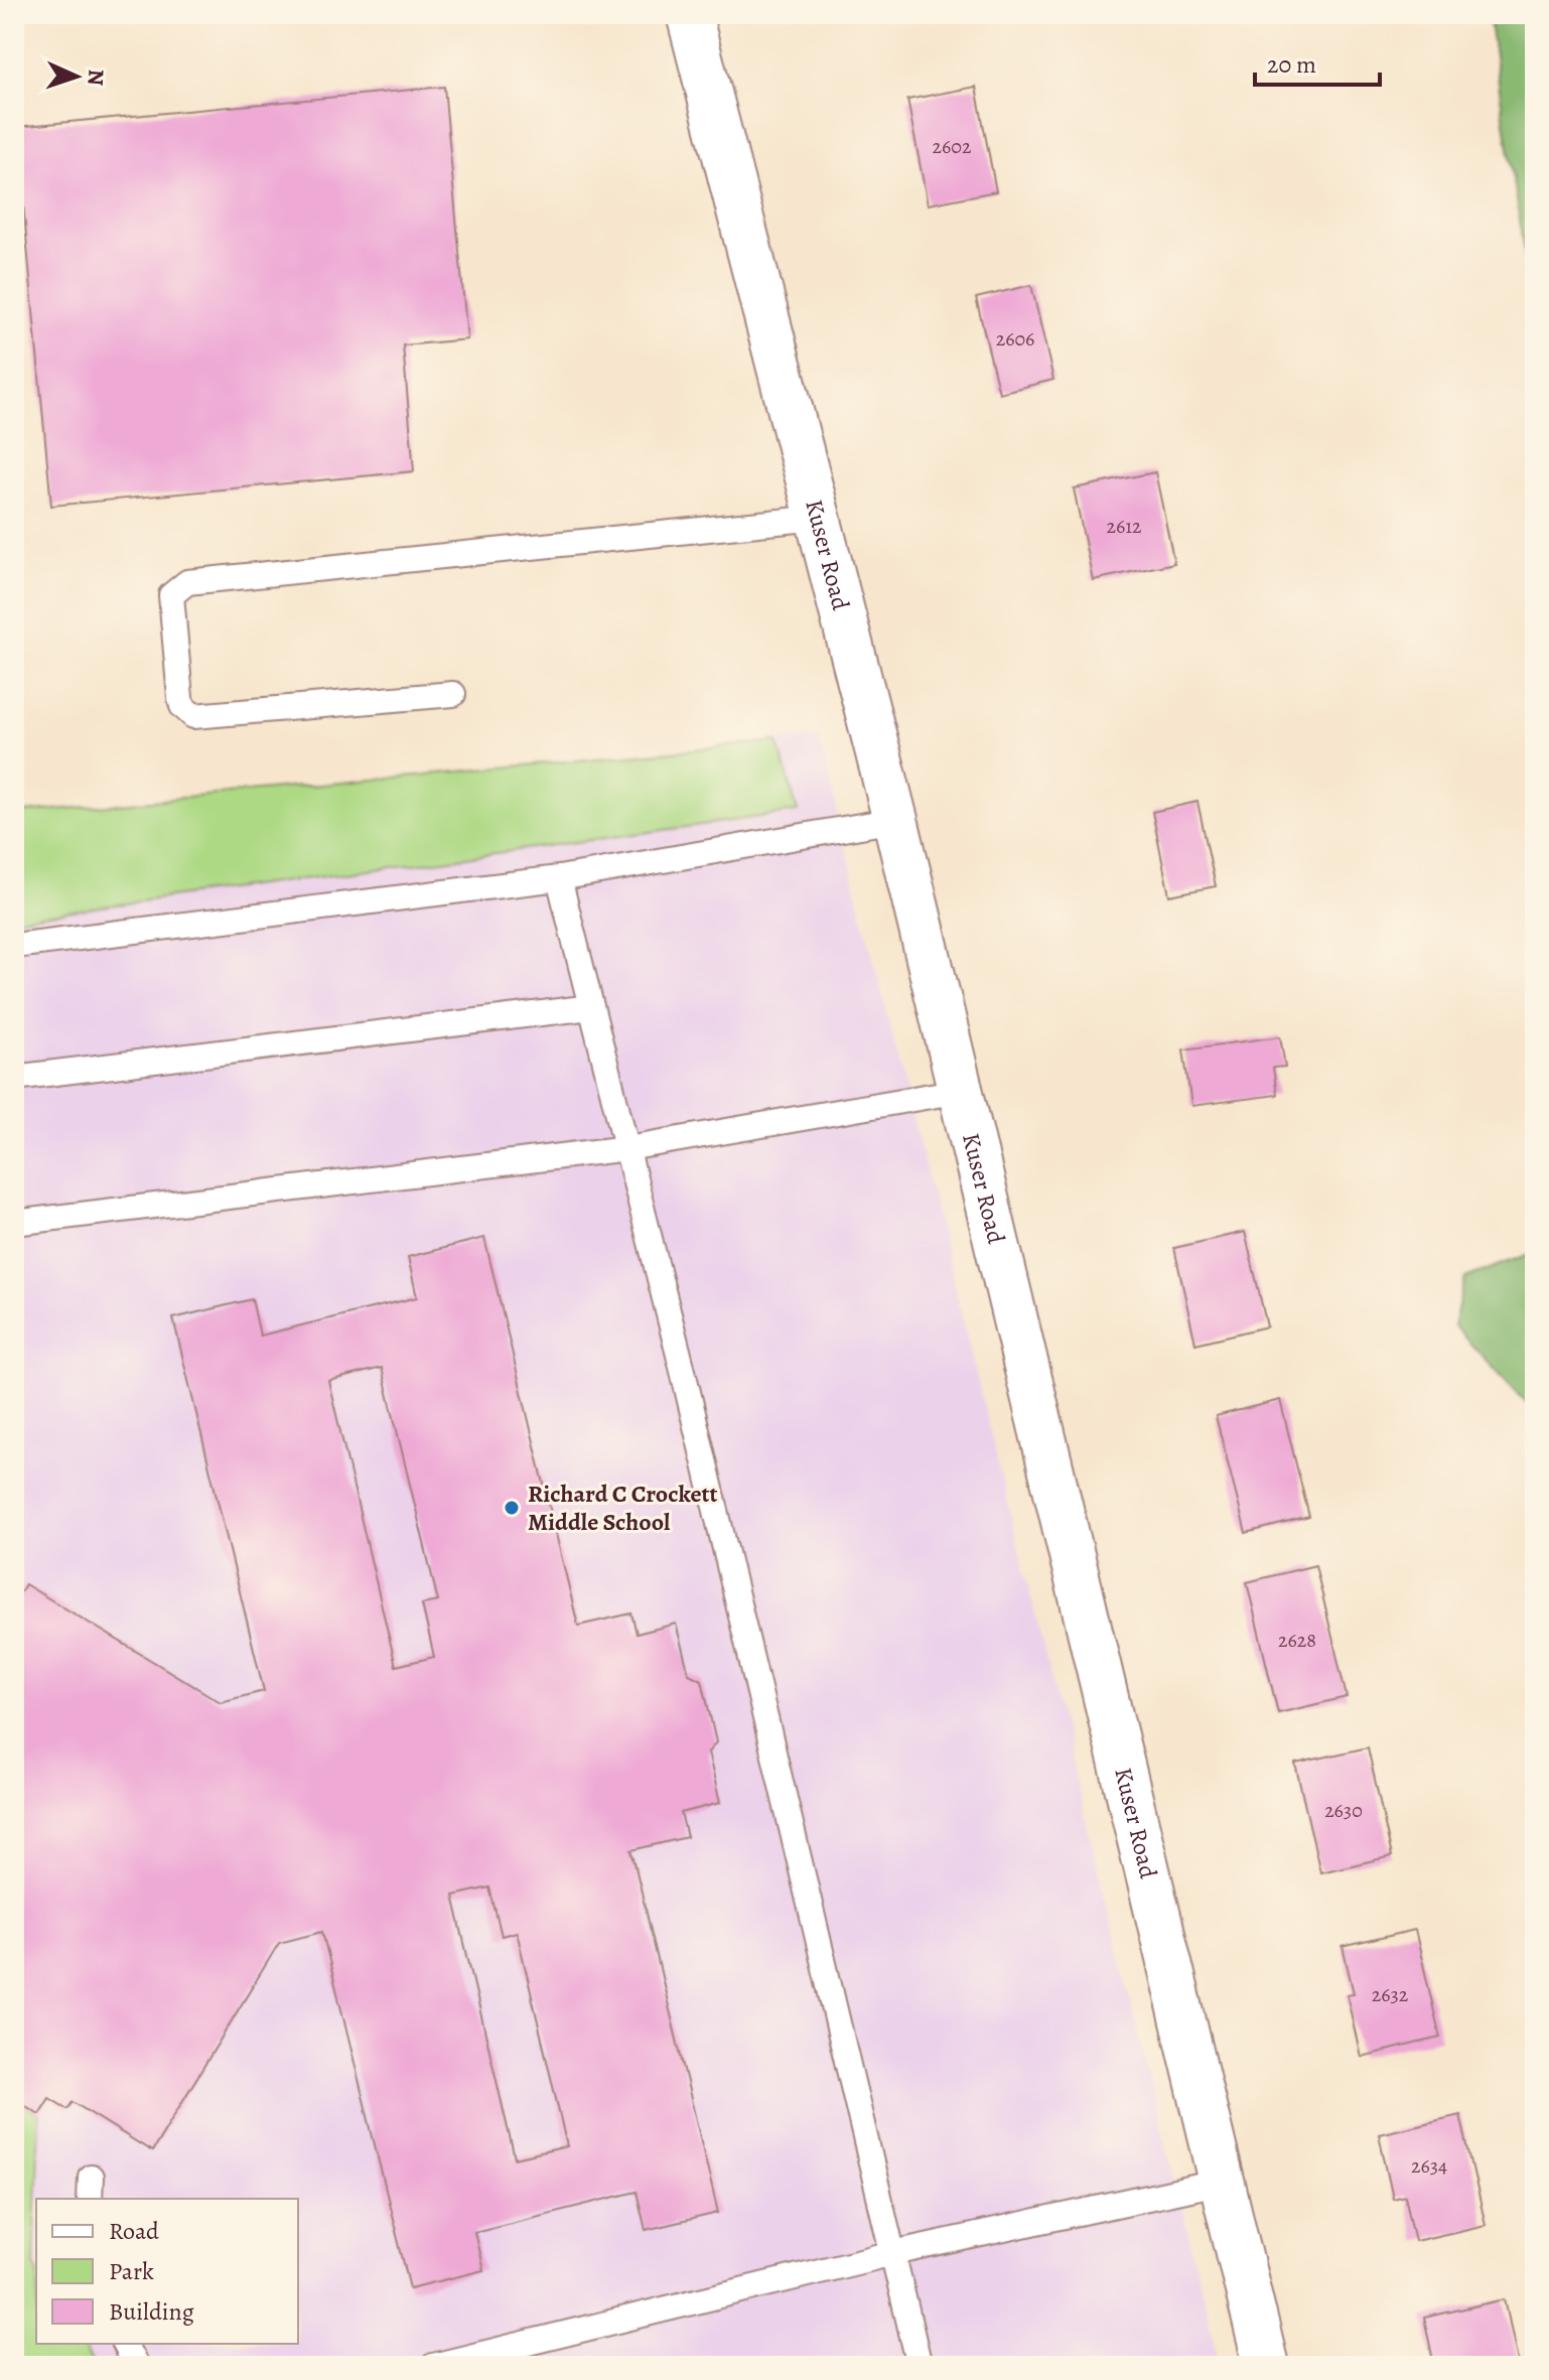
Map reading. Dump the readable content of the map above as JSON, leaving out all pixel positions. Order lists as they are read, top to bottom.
{
  "streets": {
    "street": ["Kuser Road"]
  },
  "places": ["Richard C Crockett Middle School"],
  "house_numbers": [
    "2602",
    "2606",
    "2612",
    "2628",
    "2630",
    "2632",
    "2634"
  ],
  "legend": ["Road", "Park", "Building"],
  "scale_bar": "20 m",
  "north": "right"
}
